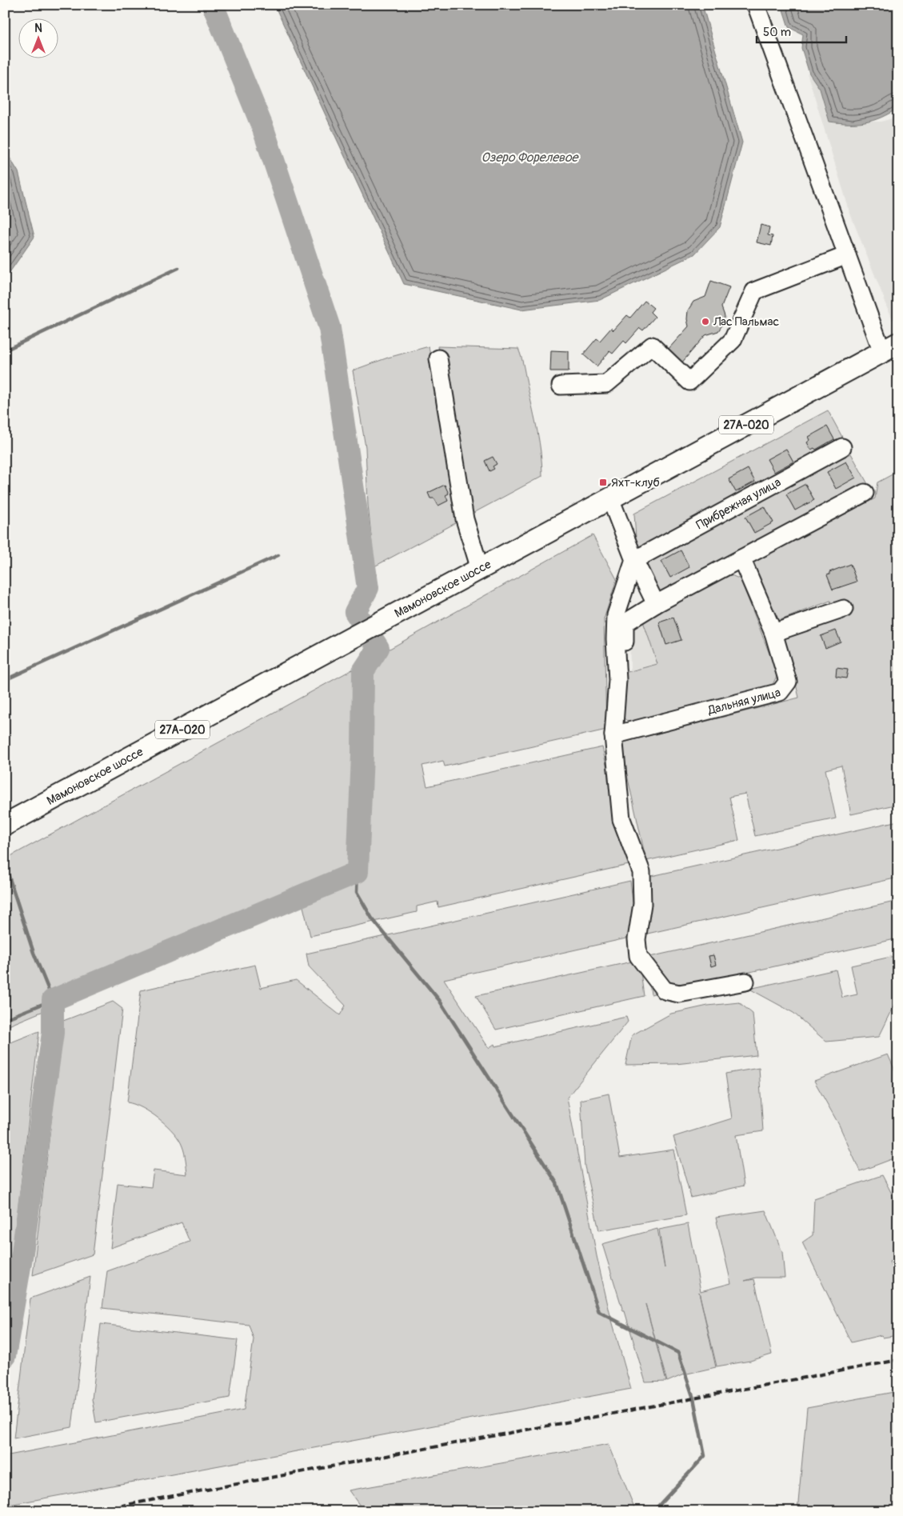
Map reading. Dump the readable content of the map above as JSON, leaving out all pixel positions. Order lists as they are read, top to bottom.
{
  "streets": {
    "main road": ["27А-020", "Мамоновское шоссе"],
    "street": ["Прибрежная улица", "Дальняя улица"]
  },
  "water": ["Озеро Форелевое"],
  "places": {
    "other": ["Лас Пальмас"],
    "transit": ["Яхт-клуб"]
  },
  "scale_bar": "50 m",
  "north": "top"
}
